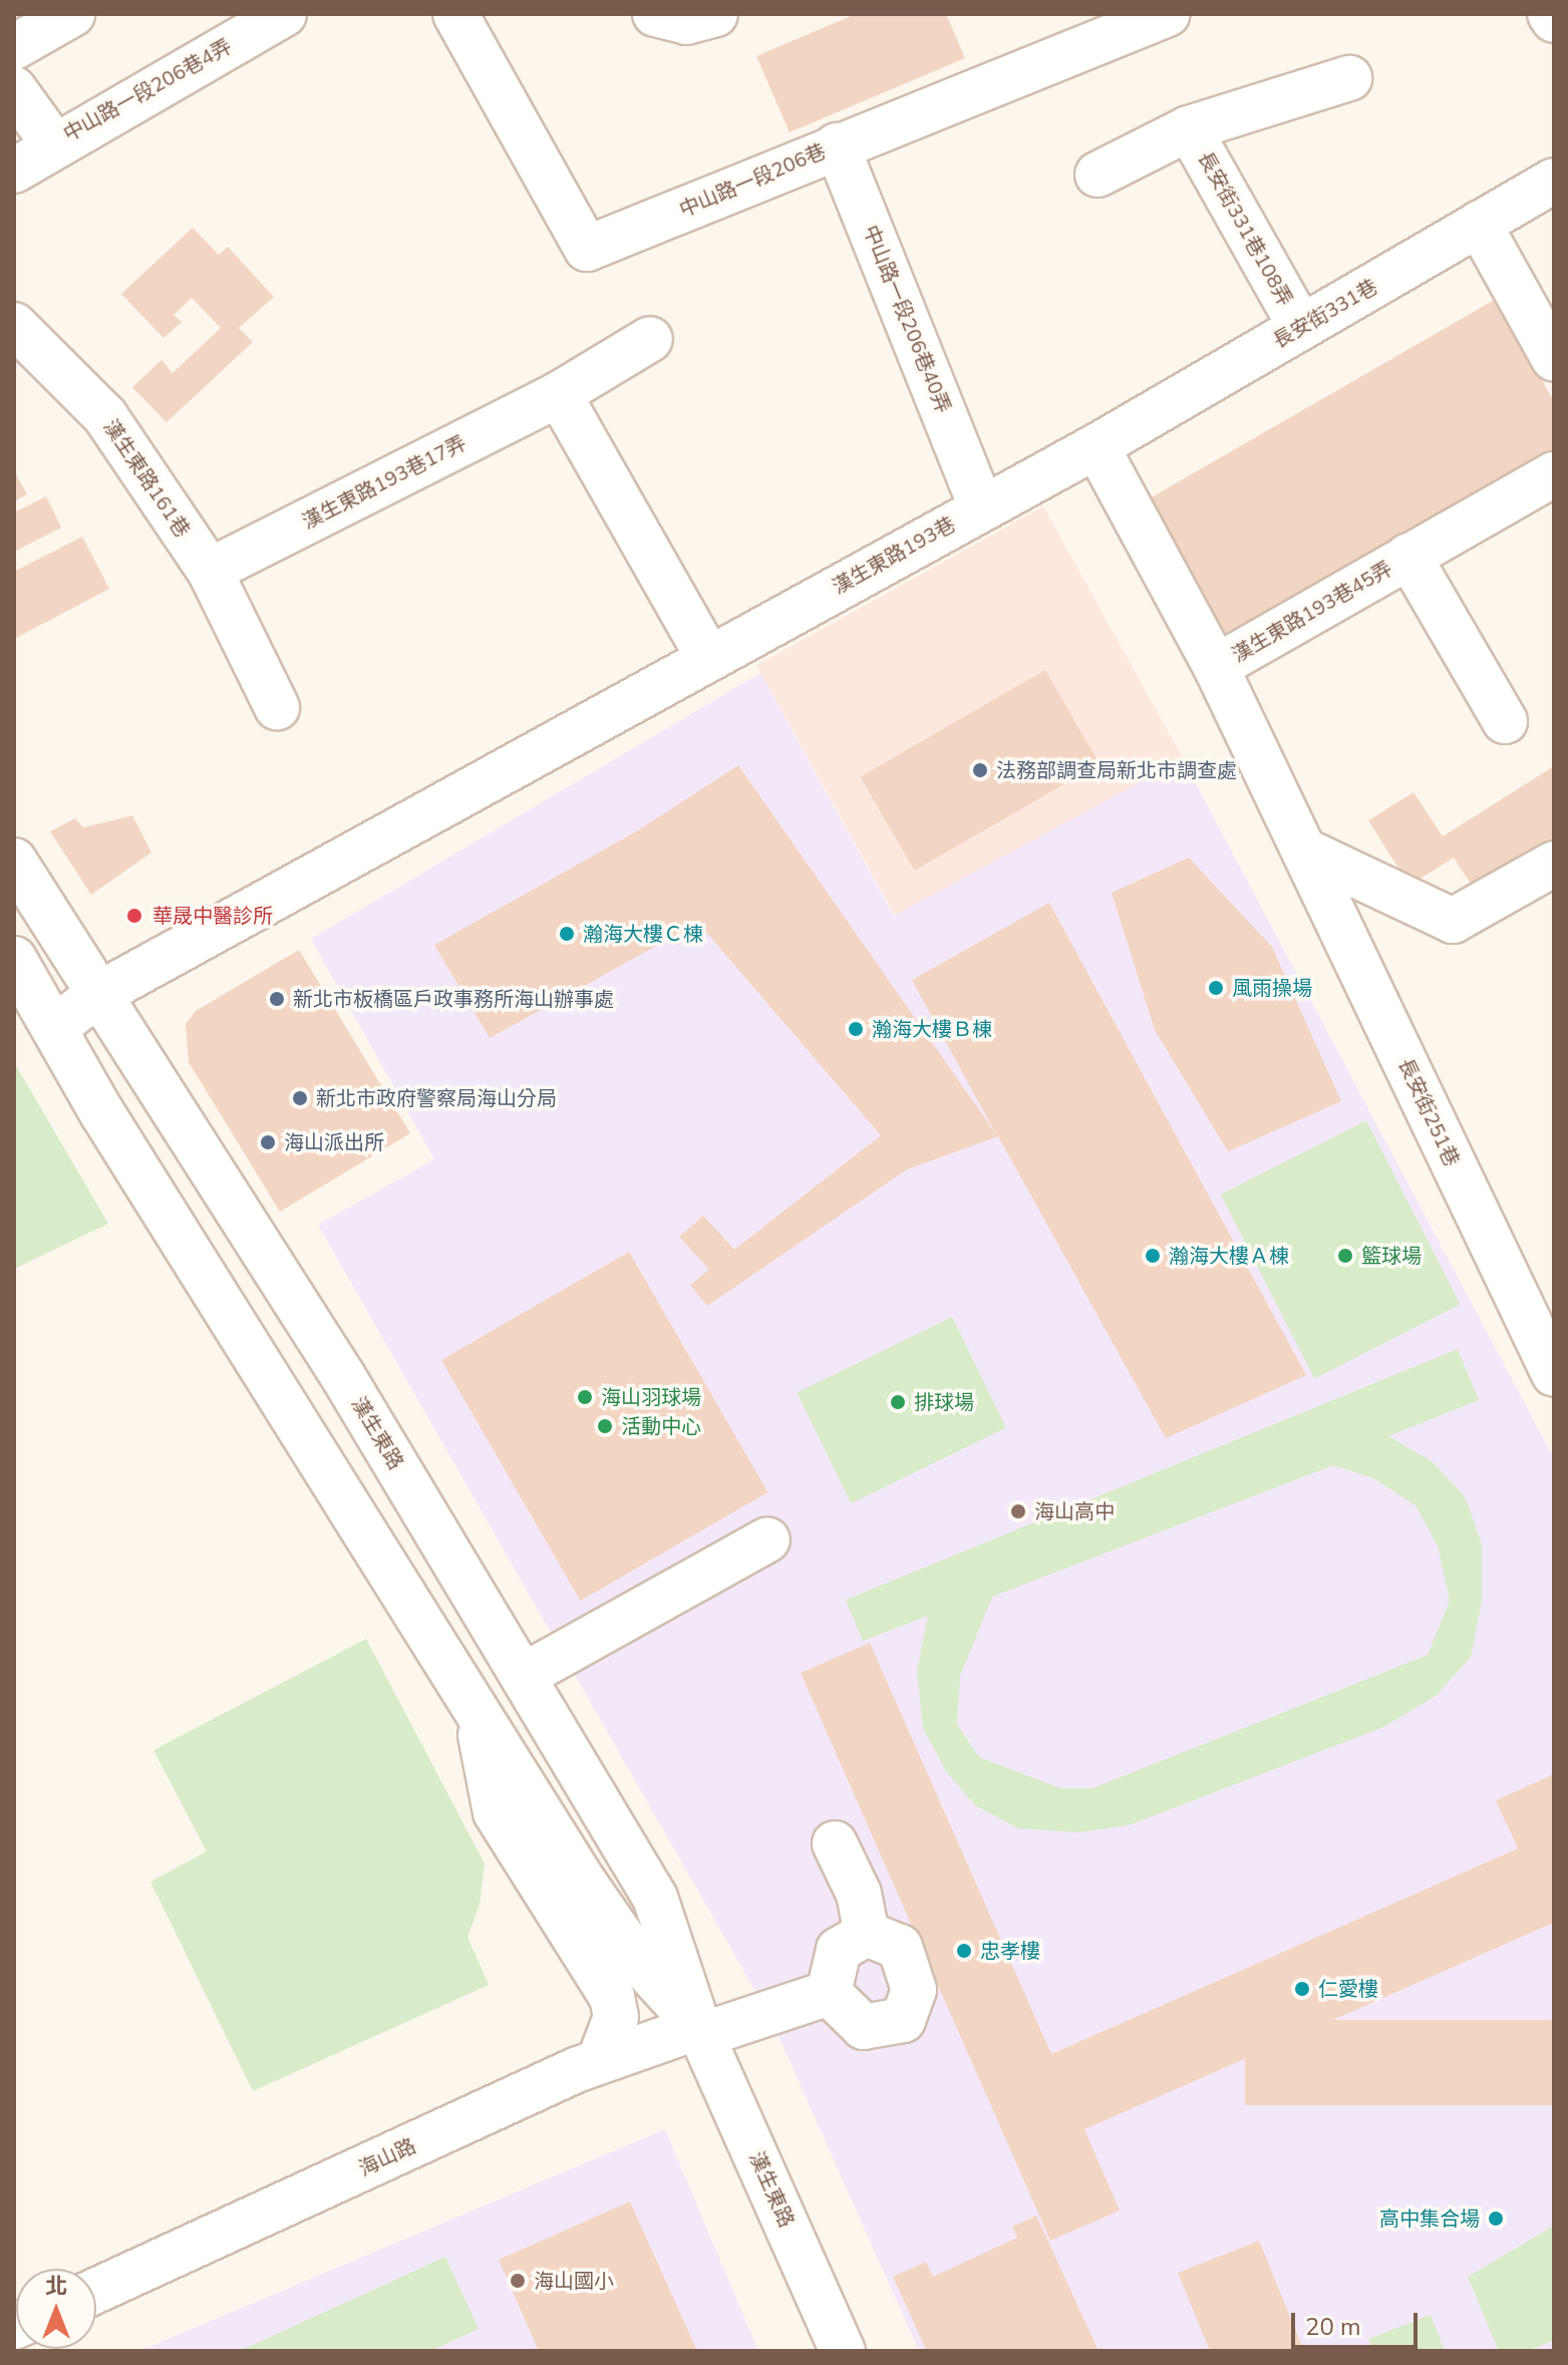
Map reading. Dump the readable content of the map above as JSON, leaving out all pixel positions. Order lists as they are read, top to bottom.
{
  "streets": {
    "street": [
      "中山路一段206巷4弄",
      "中山路一段206巷",
      "長安街331巷108弄",
      "長安街331巷",
      "中山路一段206巷40弄",
      "漢生東路161巷",
      "漢生東路193巷17弄",
      "漢生東路193巷",
      "漢生東路193巷45弄",
      "長安街251巷",
      "漢生東路",
      "海山路"
    ]
  },
  "crossings": [
    ["中山路一段206巷", "中山路一段206巷40弄"],
    ["長安街331巷108弄", "長安街331巷"],
    ["長安街331巷", "漢生東路193巷"],
    ["漢生東路161巷", "漢生東路193巷17弄"],
    ["漢生東路193巷", "漢生東路"],
    ["漢生東路", "海山路"]
  ],
  "places": [
    "法務部調查局新北市調查處",
    "華晟中醫診所",
    "瀚海大樓Ｃ棟",
    "風雨操場",
    "新北市板橋區戶政事務所海山辦事處",
    "瀚海大樓Ｂ棟",
    "新北市政府警察局海山分局",
    "海山派出所",
    "瀚海大樓Ａ棟",
    "籃球場",
    "海山羽球場",
    "排球場",
    "活動中心",
    "海山高中",
    "忠孝樓",
    "仁愛樓",
    "高中集合場",
    "海山國小"
  ],
  "scale_bar": "20 m",
  "north": "top"
}
